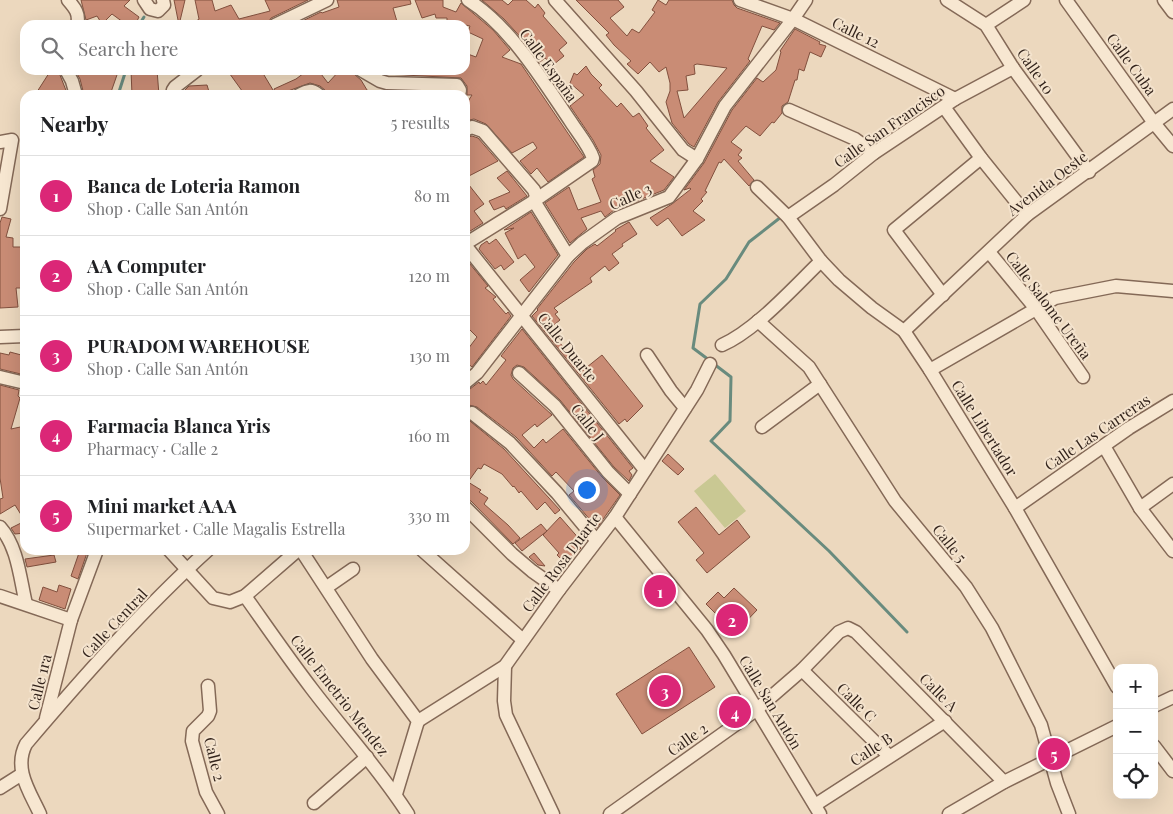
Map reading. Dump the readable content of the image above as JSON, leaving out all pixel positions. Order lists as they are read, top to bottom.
{
  "streets": {
    "street": [
      "Calle 12",
      "Calle Cuba",
      "Calle España",
      "Calle 10",
      "Calle San Francisco",
      "Avenida Oeste",
      "Calle 3",
      "Calle Salome Ureña",
      "Calle Duarte",
      "Calle J",
      "Calle Libertador",
      "Calle Las Carreras",
      "Calle 5",
      "Calle Rosa Duarte",
      "Calle Central",
      "Calle 1ra",
      "Calle A",
      "Calle Emetrio Mendez",
      "Calle San Antón",
      "Calle C",
      "Calle 2",
      "Calle B"
    ]
  },
  "crossings": [
    ["Calle 12", "Calle San Francisco"],
    ["Calle 12", "Calle 3"],
    ["Calle Cuba", "Avenida Oeste"],
    ["Calle 10", "Calle San Francisco"],
    ["Calle 10", "Avenida Oeste"],
    ["Calle San Francisco", "Calle Libertador"],
    ["Avenida Oeste", "Calle Salome Ureña"],
    ["Avenida Oeste", "Calle Libertador"],
    ["Calle 3", "Calle Duarte"],
    ["Calle Duarte", "Calle Rosa Duarte"],
    ["Calle J", "Calle Rosa Duarte"],
    ["Calle Libertador", "Calle Las Carreras"],
    ["Calle Rosa Duarte", "Calle San Antón"],
    ["Calle Central", "Calle 1ra"],
    ["Calle A", "Calle 2"],
    ["Calle A", "Calle B"],
    ["Calle San Antón", "Calle 2"],
    ["Calle San Antón", "Calle B"],
    ["Calle C", "Calle 2"],
    ["Calle C", "Calle B"]
  ],
  "page": {
    "search": "Search here",
    "heading": ["Nearby", "5 results"],
    "list": [
      {
        "mark": "1",
        "name": "Banca de Loteria Ramon",
        "note": "Shop · Calle San Antón",
        "value": "80 m"
      },
      {
        "mark": "2",
        "name": "AA Computer",
        "note": "Shop · Calle San Antón",
        "value": "120 m"
      },
      {
        "mark": "3",
        "name": "PURADOM WAREHOUSE",
        "note": "Shop · Calle San Antón",
        "value": "130 m"
      },
      {
        "mark": "4",
        "name": "Farmacia Blanca Yris",
        "note": "Pharmacy · Calle 2",
        "value": "160 m"
      },
      {
        "mark": "5",
        "name": "Mini market AAA",
        "note": "Supermarket · Calle Magalis Estrella",
        "value": "330 m"
      }
    ],
    "pins": [
      "1",
      "2",
      "3",
      "4",
      "5"
    ],
    "map_buttons": ["+", "−"]
  }
}
